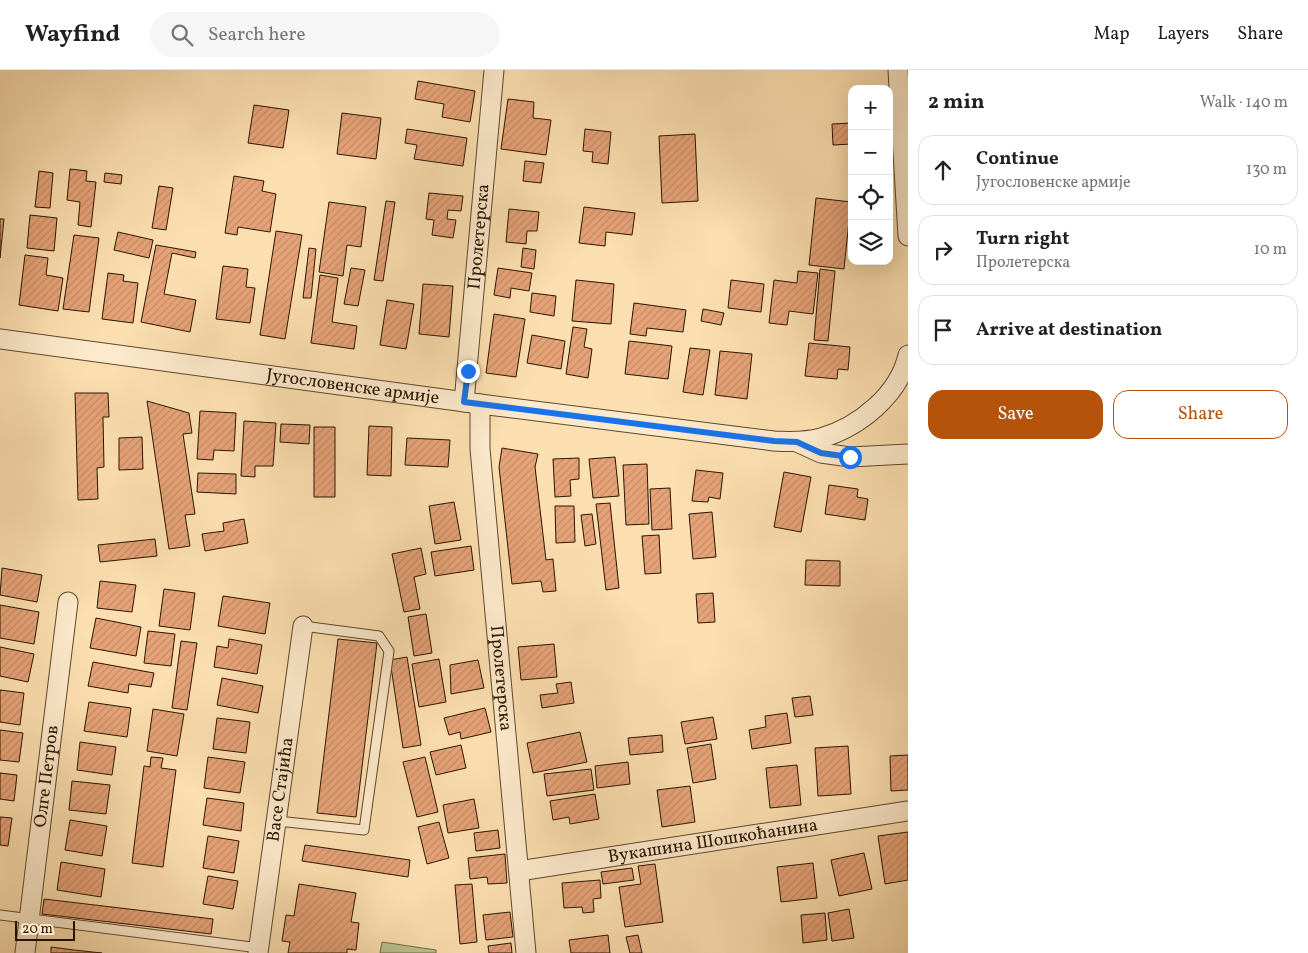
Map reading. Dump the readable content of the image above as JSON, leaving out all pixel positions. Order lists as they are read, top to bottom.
{
  "streets": {
    "street": [
      "Пролетерска",
      "Југословенске армије",
      "Олге Петров",
      "Васе Стајића",
      "Вукашина Шошкоћанина"
    ]
  },
  "crossings": [
    ["Пролетерска", "Југословенске армије"],
    ["Пролетерска", "Вукашина Шошкоћанина"]
  ],
  "scale_bar": "20 m",
  "page": {
    "header": "Wayfind",
    "search": "Search here",
    "nav": ["Map", "Layers", "Share"],
    "heading": ["2 min", "Walk · 140 m"],
    "map_buttons": ["+", "−"],
    "list": [
      ["Continue", "Југословенске армије", "130 m"],
      ["Turn right", "Пролетерска", "10 m"],
      "Arrive at destination"
    ],
    "buttons": ["Save", "Share"],
    "scale": "20 m"
  }
}
